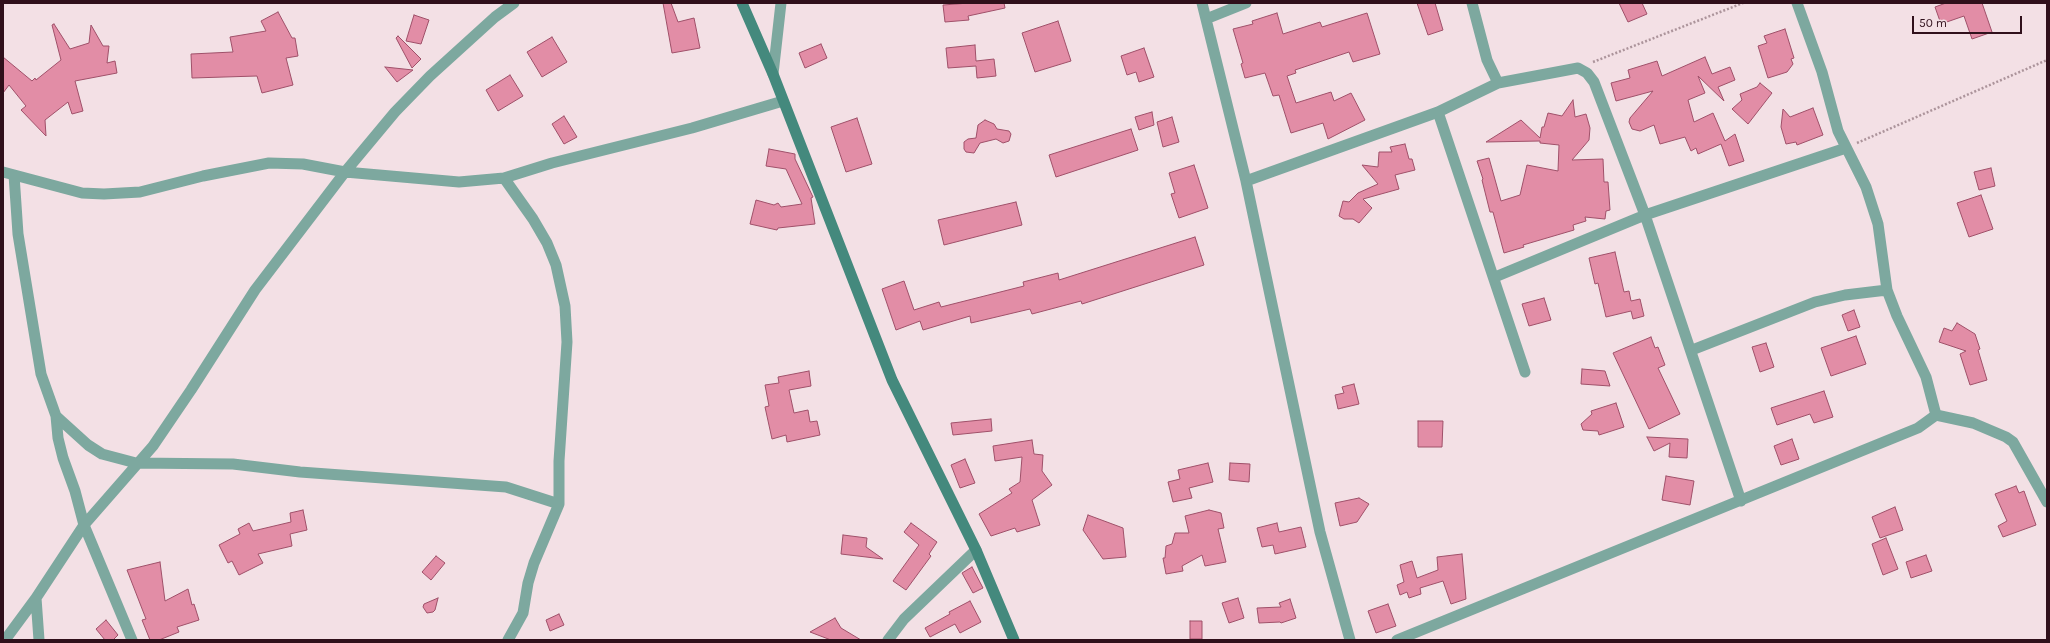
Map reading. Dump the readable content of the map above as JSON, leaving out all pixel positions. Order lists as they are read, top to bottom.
{
  "scale_bar": "50 m"
}
